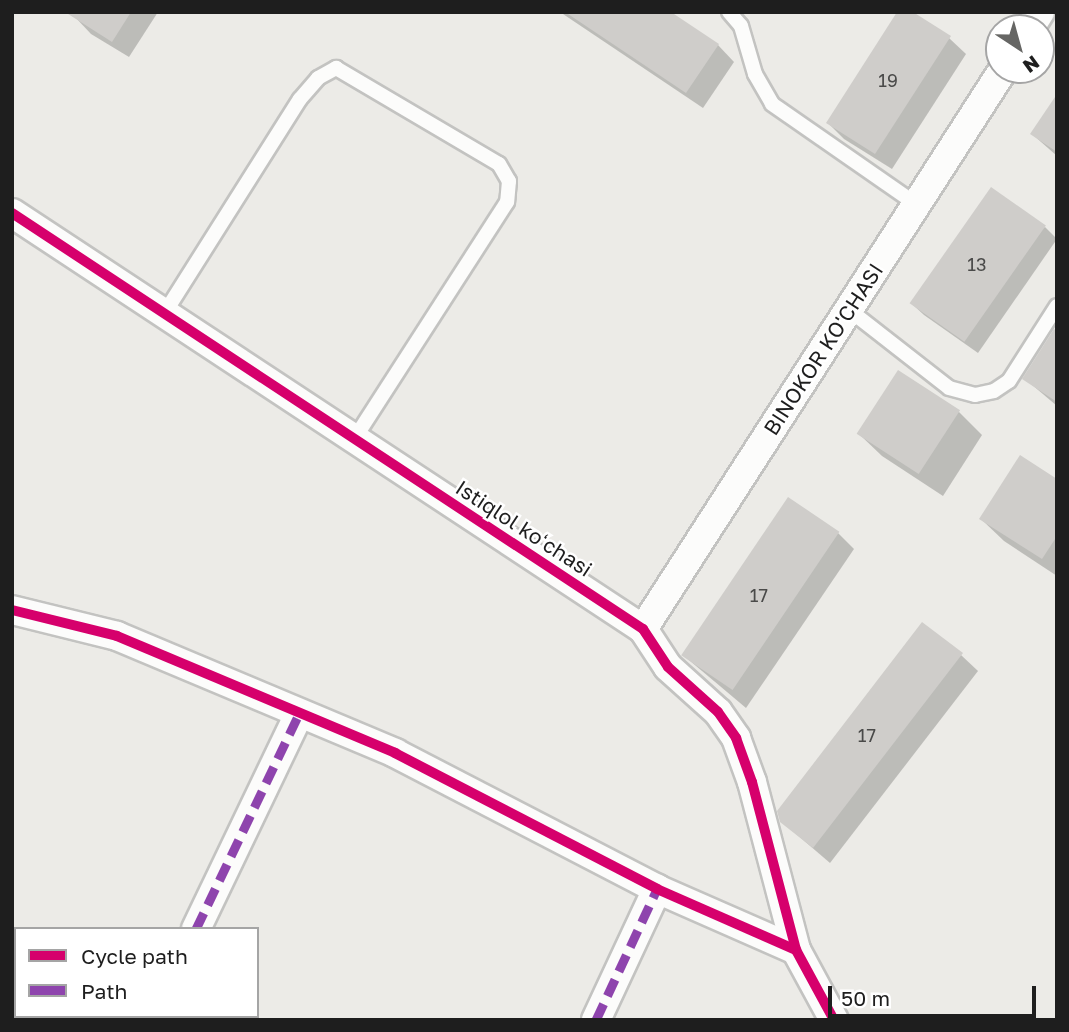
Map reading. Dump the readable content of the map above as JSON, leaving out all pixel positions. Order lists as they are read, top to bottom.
{
  "streets": {
    "street": ["BINOKOR KO'CHASI", "Istiqlol koʻchasi"]
  },
  "crossings": [
    ["BINOKOR KO'CHASI", "Istiqlol koʻchasi"]
  ],
  "house_numbers": [
    "19",
    "13",
    "17",
    "17"
  ],
  "legend": ["Cycle path", "Path"],
  "scale_bar": "50 m",
  "north": "bottom right"
}
